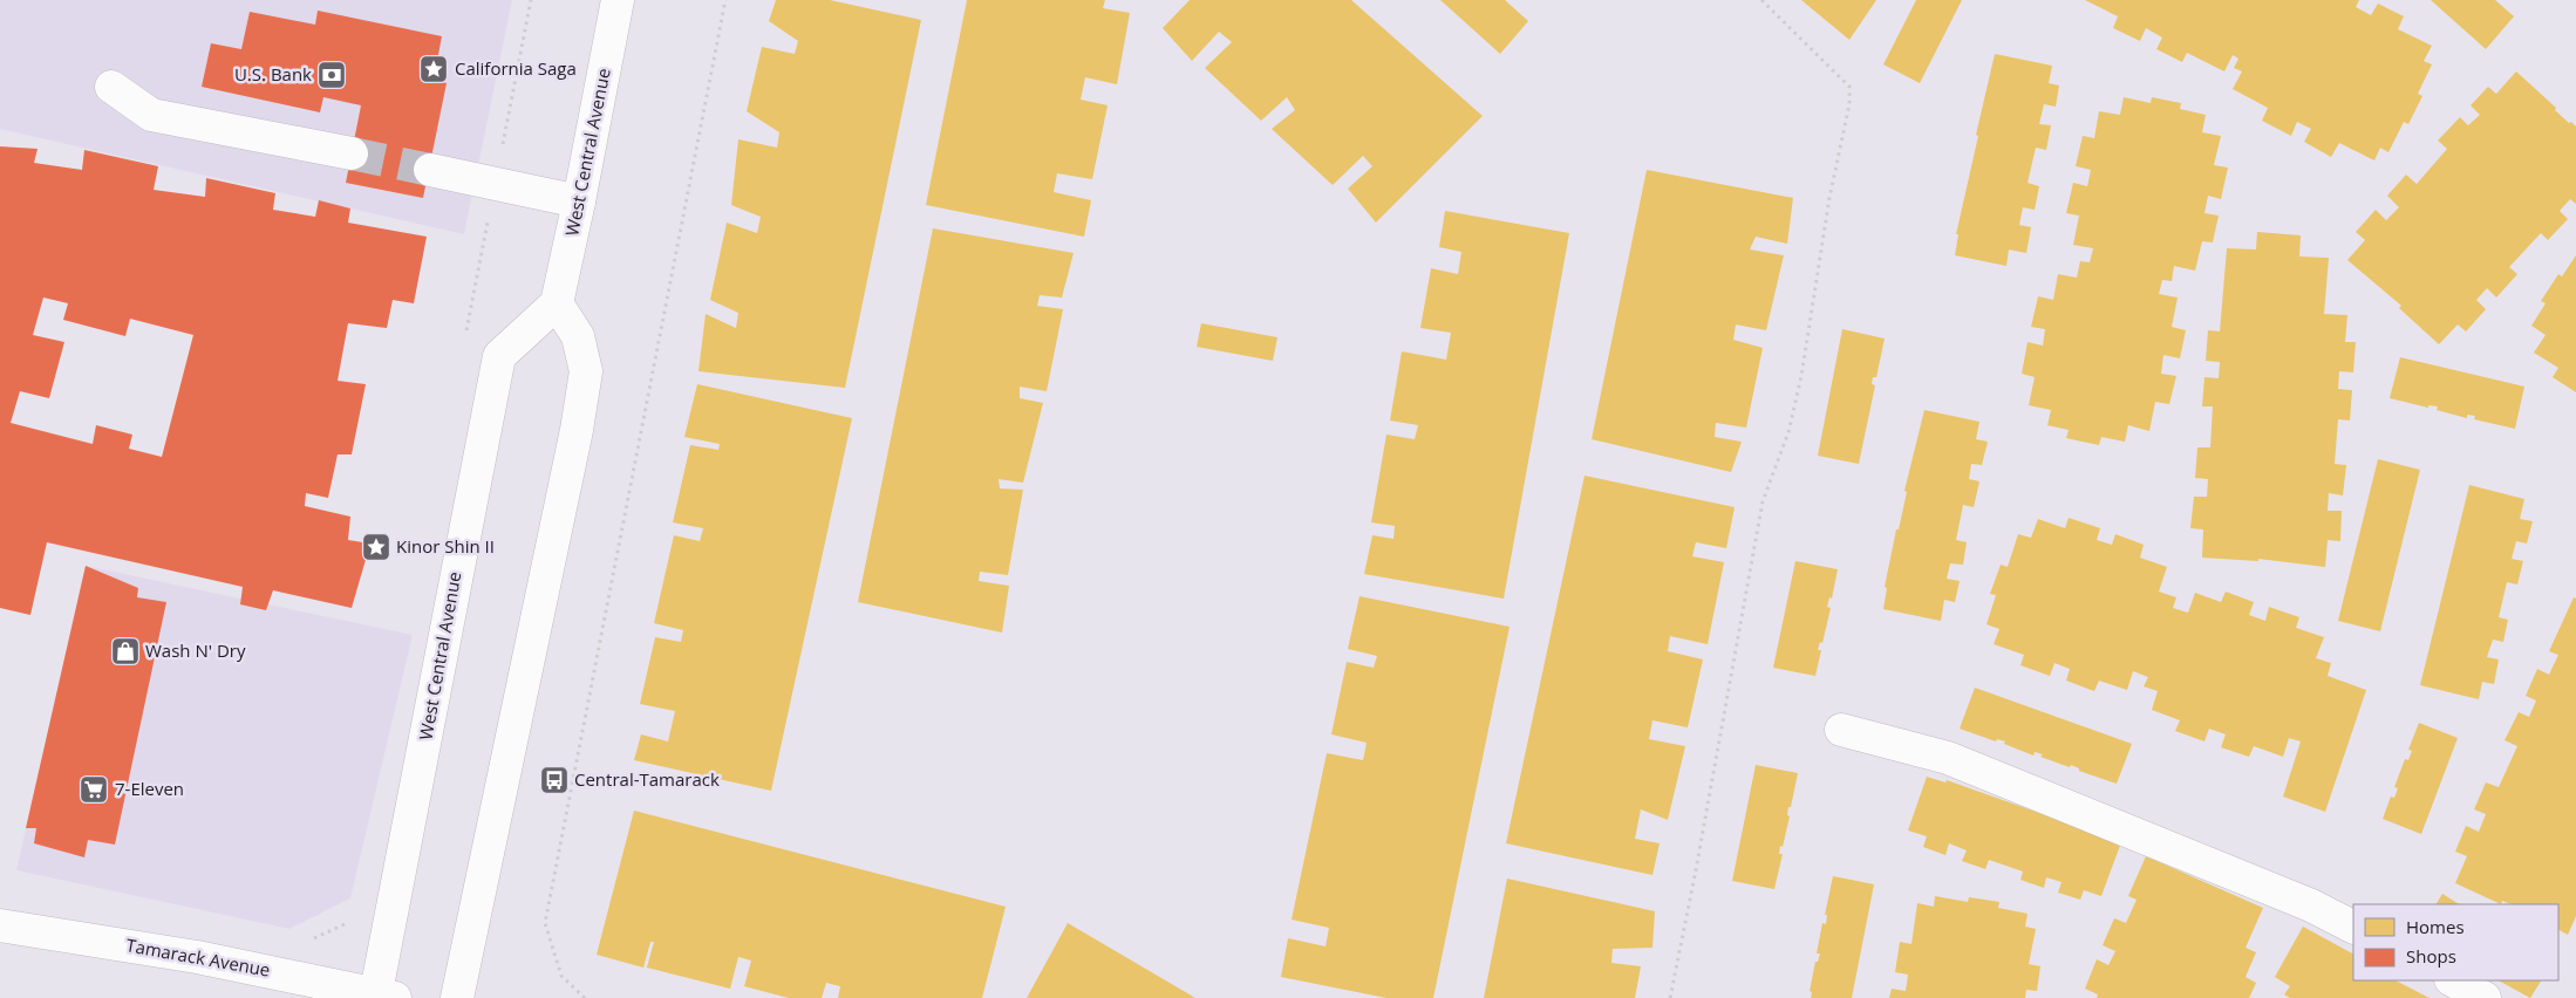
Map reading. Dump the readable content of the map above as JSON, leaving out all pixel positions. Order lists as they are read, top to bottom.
{
  "streets": {
    "main road": ["West Central Avenue", "Tamarack Avenue"]
  },
  "crossings": [
    ["West Central Avenue", "Tamarack Avenue"]
  ],
  "places": {
    "place": ["California Saga", "Kinor Shin II"],
    "bank": ["U.S. Bank"],
    "shop": ["Wash N' Dry"],
    "bus stop": ["Central-Tamarack"],
    "supermarket": ["7-Eleven"]
  },
  "legend": ["Homes", "Shops"]
}
